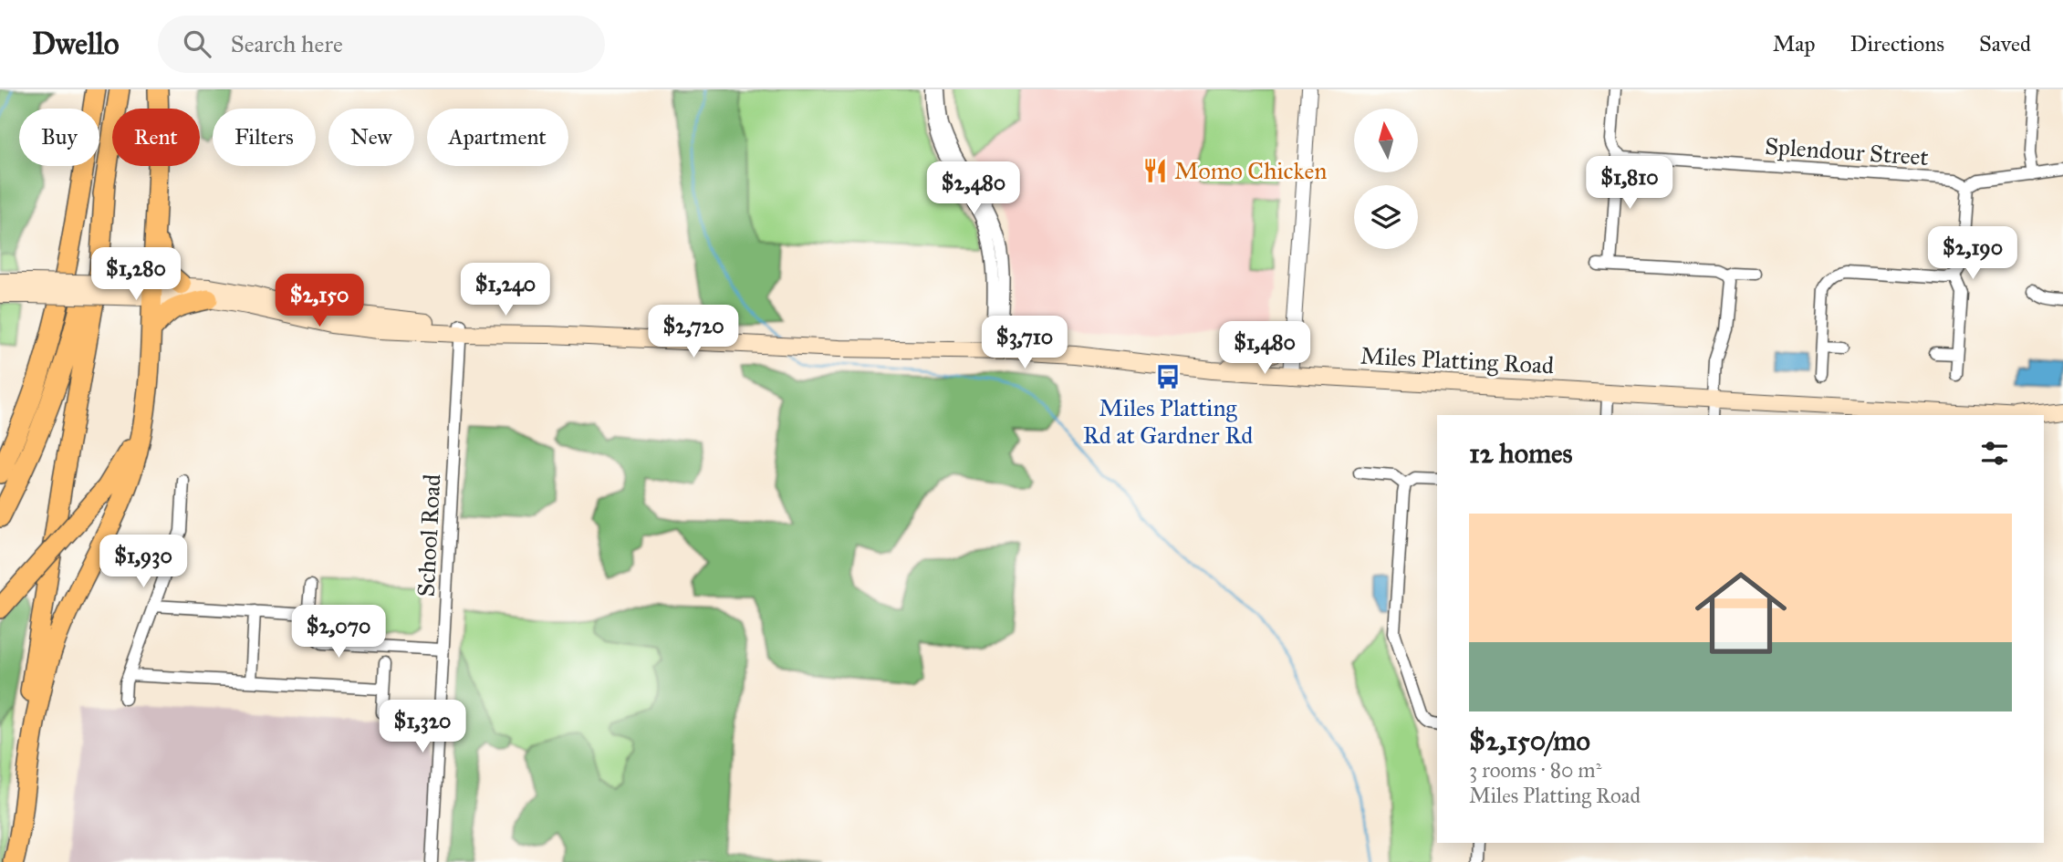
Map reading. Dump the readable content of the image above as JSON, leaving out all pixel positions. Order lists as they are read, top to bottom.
{
  "streets": {
    "main road": ["Miles Platting Road"],
    "street": ["Splendour Street", "School Road"]
  },
  "crossings": [
    ["Miles Platting Road", "School Road"]
  ],
  "places": {
    "restaurant": ["Momo Chicken"],
    "bus stop": ["Miles Platting Rd at Gardner Rd"]
  },
  "north": "top",
  "page": {
    "header": "Dwello",
    "search": "Search here",
    "nav": ["Map", "Directions", "Saved"],
    "chip": [
      "Buy",
      "Rent",
      "Filters",
      "New",
      "Apartment"
    ],
    "price": [
      "$1,810",
      "$2,480",
      "$2,190",
      "$1,280",
      "$1,240",
      "$2,150",
      "$2,720",
      "$3,710",
      "$1,480",
      "$1,930",
      "$2,070",
      "$1,320"
    ],
    "heading": "12 homes",
    "list": [
      {
        "name": "$2,150/mo",
        "note": "3 rooms · 80 m² · Miles Platting Road"
      }
    ]
  }
}
